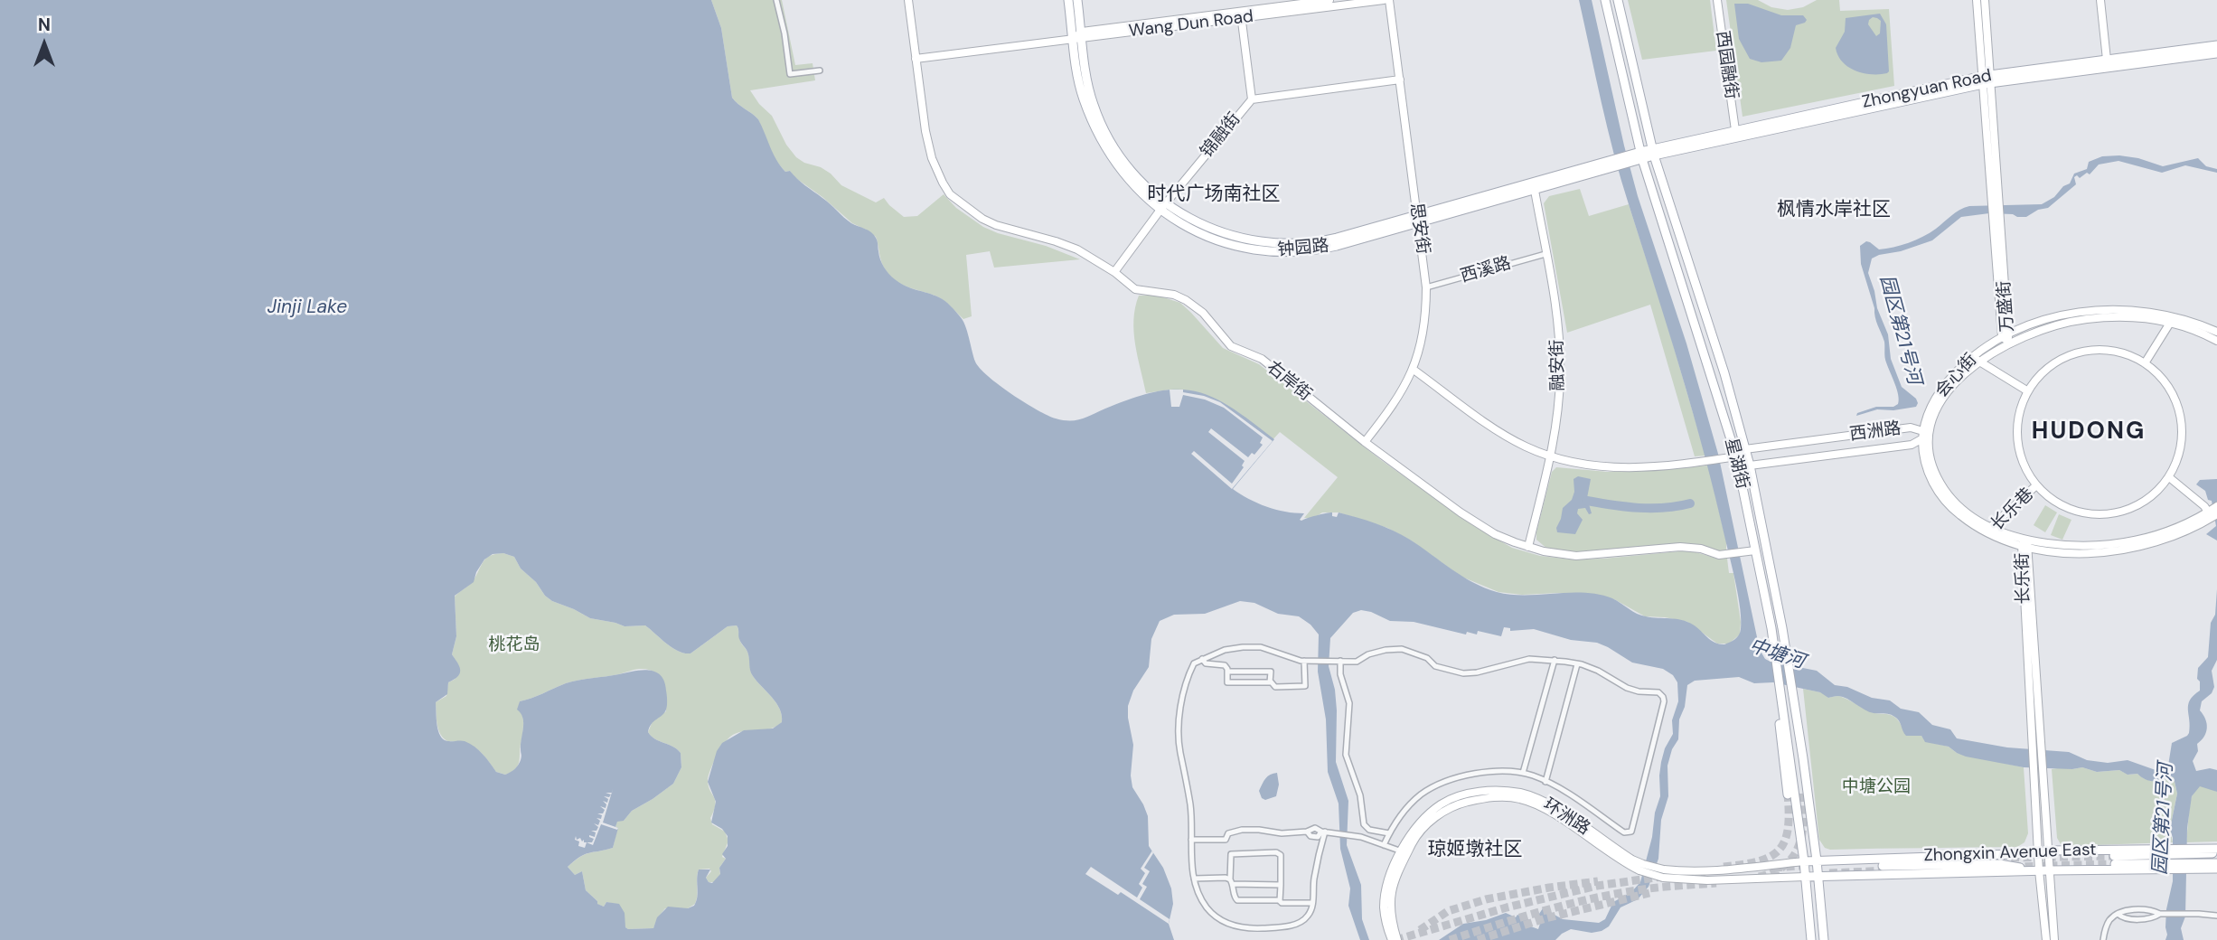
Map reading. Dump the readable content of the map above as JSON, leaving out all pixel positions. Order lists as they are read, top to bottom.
{
  "streets": {
    "main road": [
      "Zhongyuan Road",
      "钟园路",
      "星湖街",
      "Zhongxin Avenue East"
    ],
    "street": [
      "Wang Dun Road",
      "西园融街",
      "锦融街",
      "思安街",
      "西溪路",
      "万盛街",
      "融安街",
      "会心街",
      "右岸街",
      "西洲路",
      "长乐巷",
      "长乐街",
      "环洲路"
    ]
  },
  "crossings": [
    ["Wang Dun Road", "锦融街"],
    ["Wang Dun Road", "钟园路"],
    ["Wang Dun Road", "右岸街"],
    ["西园融街", "Zhongyuan Road"],
    ["Zhongyuan Road", "钟园路"],
    ["Zhongyuan Road", "万盛街"],
    ["Zhongyuan Road", "星湖街"],
    ["锦融街", "钟园路"],
    ["锦融街", "右岸街"],
    ["思安街", "钟园路"],
    ["思安街", "西溪路"],
    ["思安街", "右岸街"],
    ["钟园路", "融安街"],
    ["钟园路", "星湖街"],
    ["西溪路", "融安街"],
    ["万盛街", "会心街"],
    ["融安街", "右岸街"],
    ["会心街", "西洲路"],
    ["会心街", "长乐巷"],
    ["会心街", "长乐街"],
    ["右岸街", "星湖街"],
    ["西洲路", "星湖街"],
    ["星湖街", "环洲路"],
    ["星湖街", "Zhongxin Avenue East"],
    ["长乐街", "Zhongxin Avenue East"],
    ["环洲路", "Zhongxin Avenue East"]
  ],
  "districts": [
    "时代广场南社区",
    "枫情水岸社区",
    "HUDONG",
    "琼姬墩社区"
  ],
  "water": ["Jinji Lake", "园区第21号河", "中塘河"],
  "parks": ["桃花岛", "中塘公园"],
  "north": "top"
}
